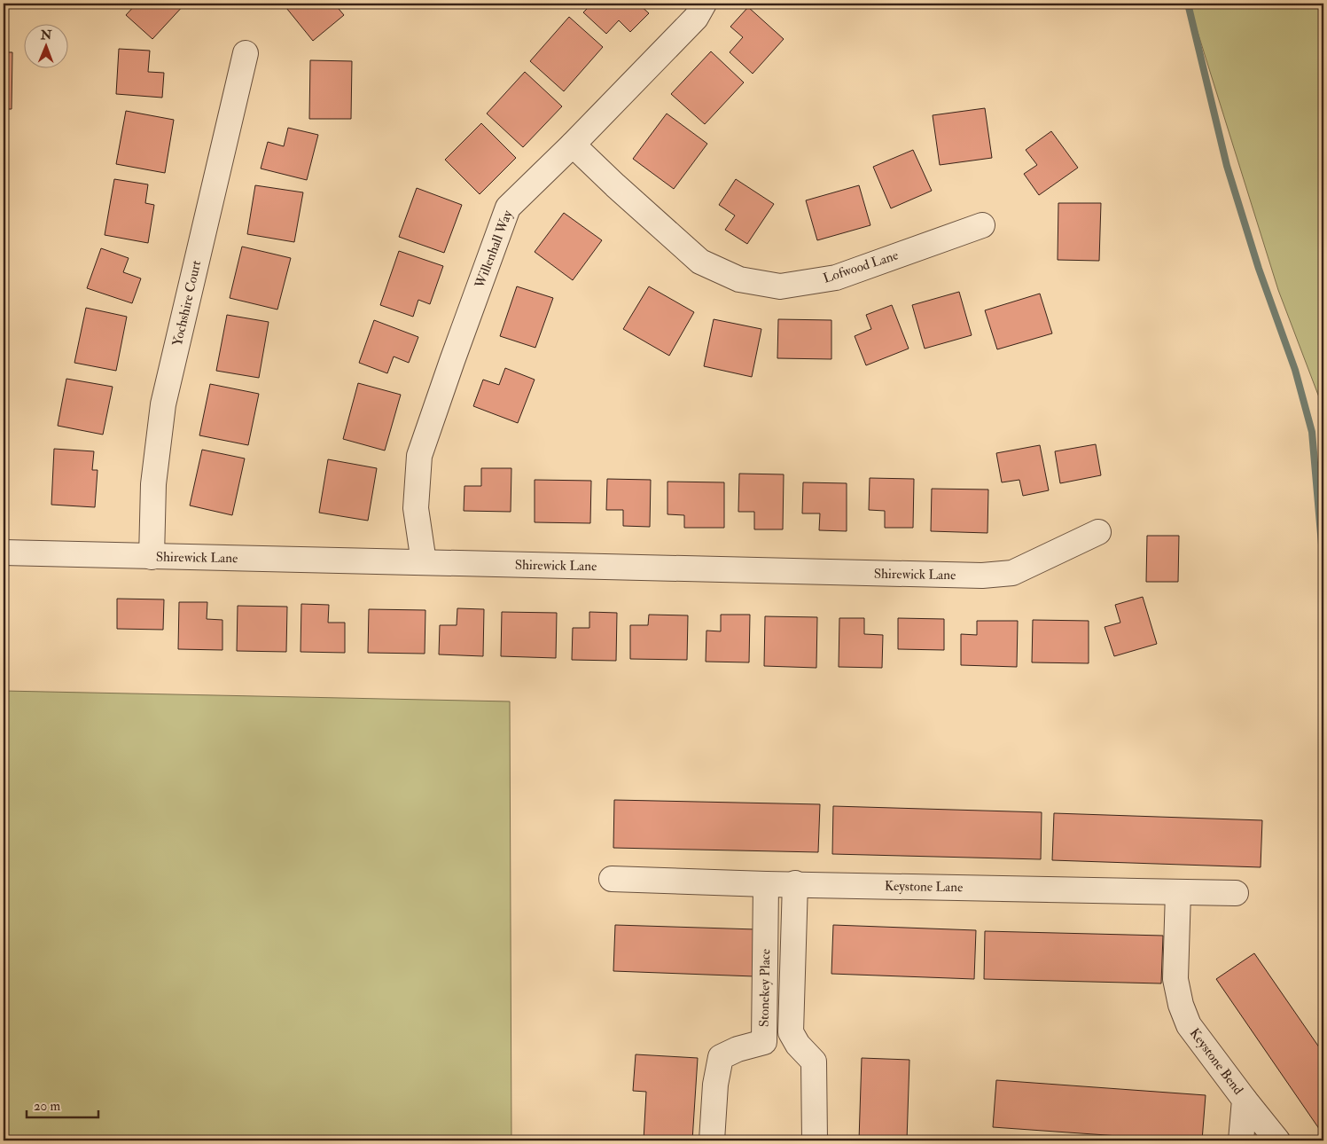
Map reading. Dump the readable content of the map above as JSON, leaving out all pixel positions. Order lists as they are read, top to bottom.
{
  "streets": {
    "street": [
      "Willenhall Way",
      "Lofwood Lane",
      "Yochshire Court",
      "Shirewick Lane",
      "Keystone Lane",
      "Stonekey Place",
      "Keystone Bend"
    ]
  },
  "crossings": [
    ["Willenhall Way", "Lofwood Lane"],
    ["Willenhall Way", "Shirewick Lane"],
    ["Yochshire Court", "Shirewick Lane"],
    ["Keystone Lane", "Stonekey Place"],
    ["Keystone Lane", "Keystone Bend"]
  ],
  "scale_bar": "20 m",
  "north": "top"
}
